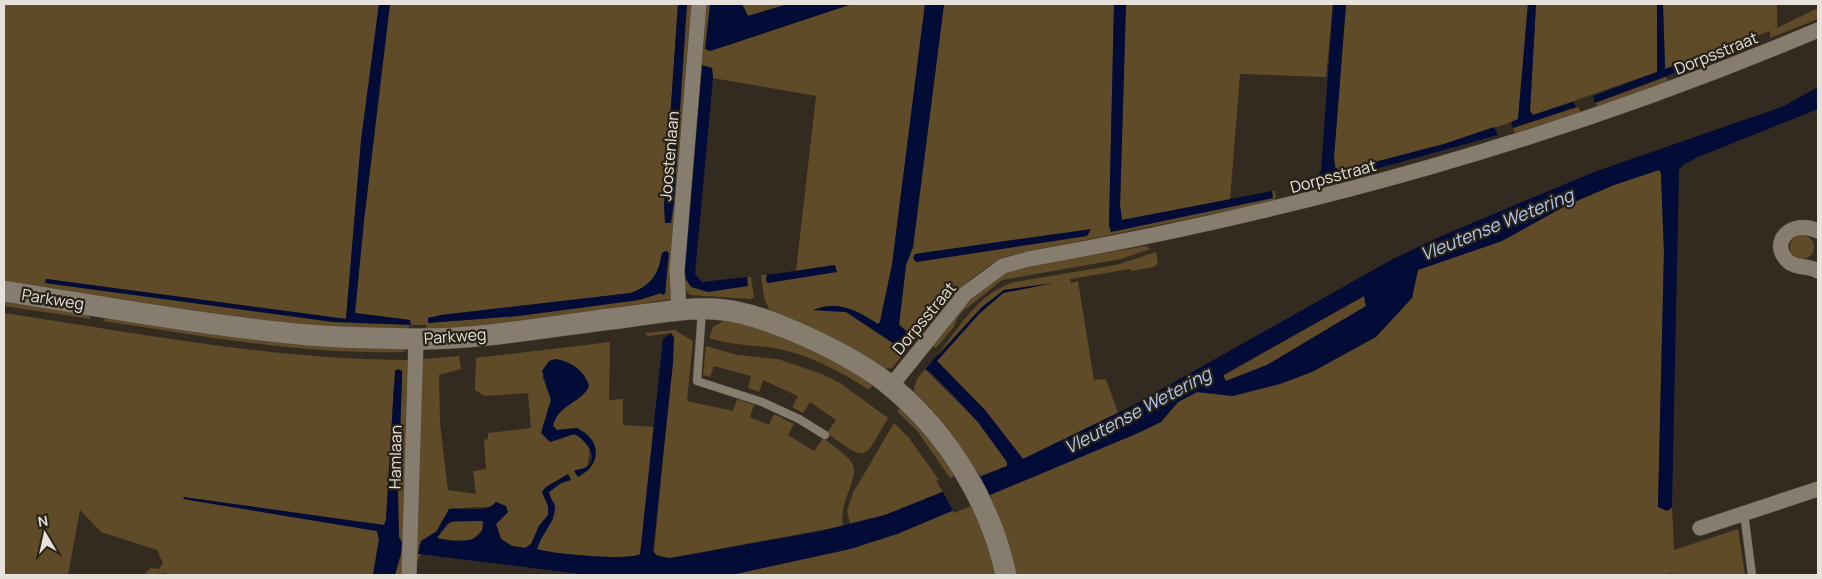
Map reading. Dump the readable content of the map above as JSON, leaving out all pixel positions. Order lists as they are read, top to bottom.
{
  "streets": {
    "street": [
      "Dorpsstraat",
      "Joostenlaan",
      "Parkweg",
      "Hamlaan"
    ]
  },
  "crossings": [
    ["Dorpsstraat", "Parkweg"],
    ["Joostenlaan", "Parkweg"],
    ["Parkweg", "Hamlaan"]
  ],
  "water": ["Vleutense Wetering"],
  "north": "top"
}
